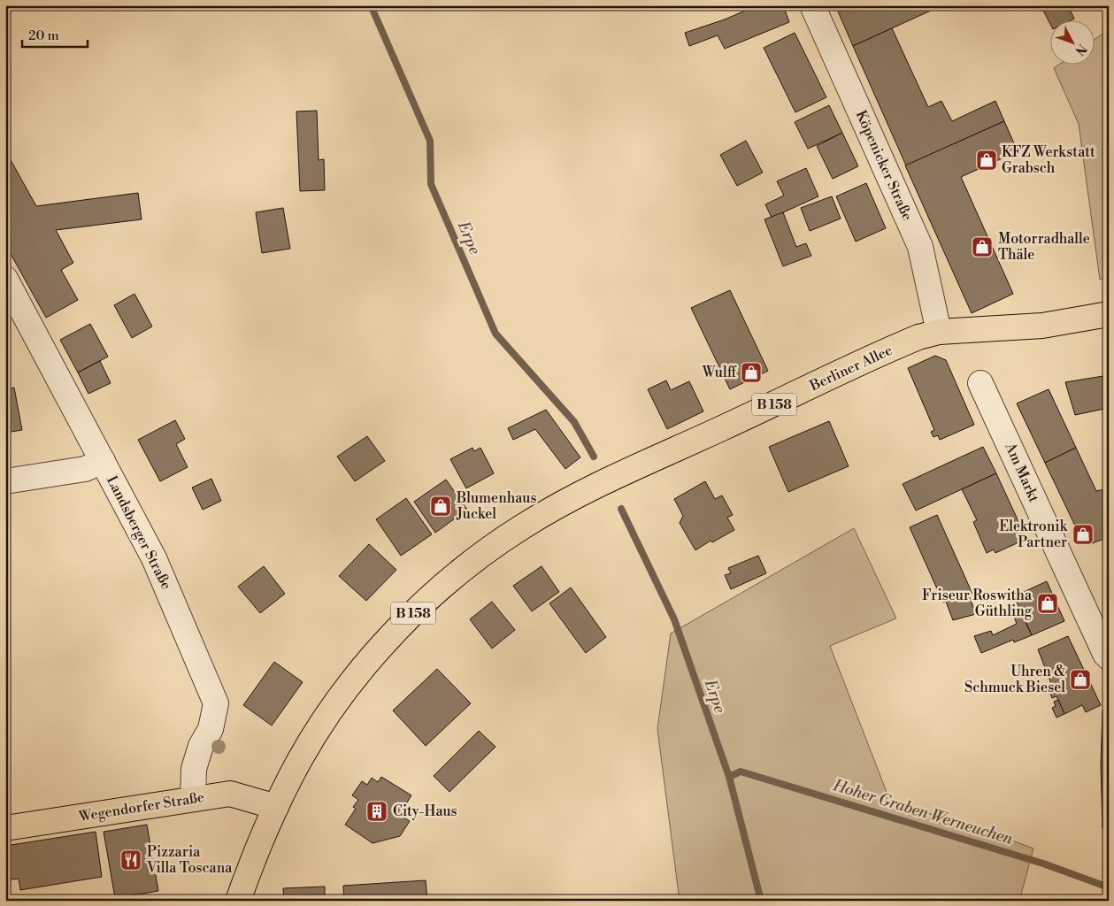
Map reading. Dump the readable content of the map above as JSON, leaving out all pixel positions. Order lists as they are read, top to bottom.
{
  "streets": {
    "main road": ["Berliner Allee", "B 158", "Wegendorfer Straße"],
    "street": ["Köpenicker Straße", "Am Markt", "Landsberger Straße"]
  },
  "crossings": [
    ["Köpenicker Straße", "Berliner Allee"],
    ["Berliner Allee", "B 158"],
    ["Berliner Allee", "Wegendorfer Straße"],
    ["B 158", "Wegendorfer Straße"],
    ["Landsberger Straße", "Wegendorfer Straße"]
  ],
  "water": ["Erpe", "Hoher Graben Werneuchen"],
  "places": {
    "shop": [
      "KFZ Werkstatt Grabsch",
      "Motorradhalle Thäle",
      "Wulff",
      "Blumenhaus Juckel",
      "Elektronik Partner",
      "Friseur Roswitha Güthling",
      "Uhren & Schmuck Biesel"
    ],
    "building": ["City-Haus"],
    "restaurant": ["Pizzaria Villa Toscana"]
  },
  "scale_bar": "20 m",
  "north": "bottom right"
}
